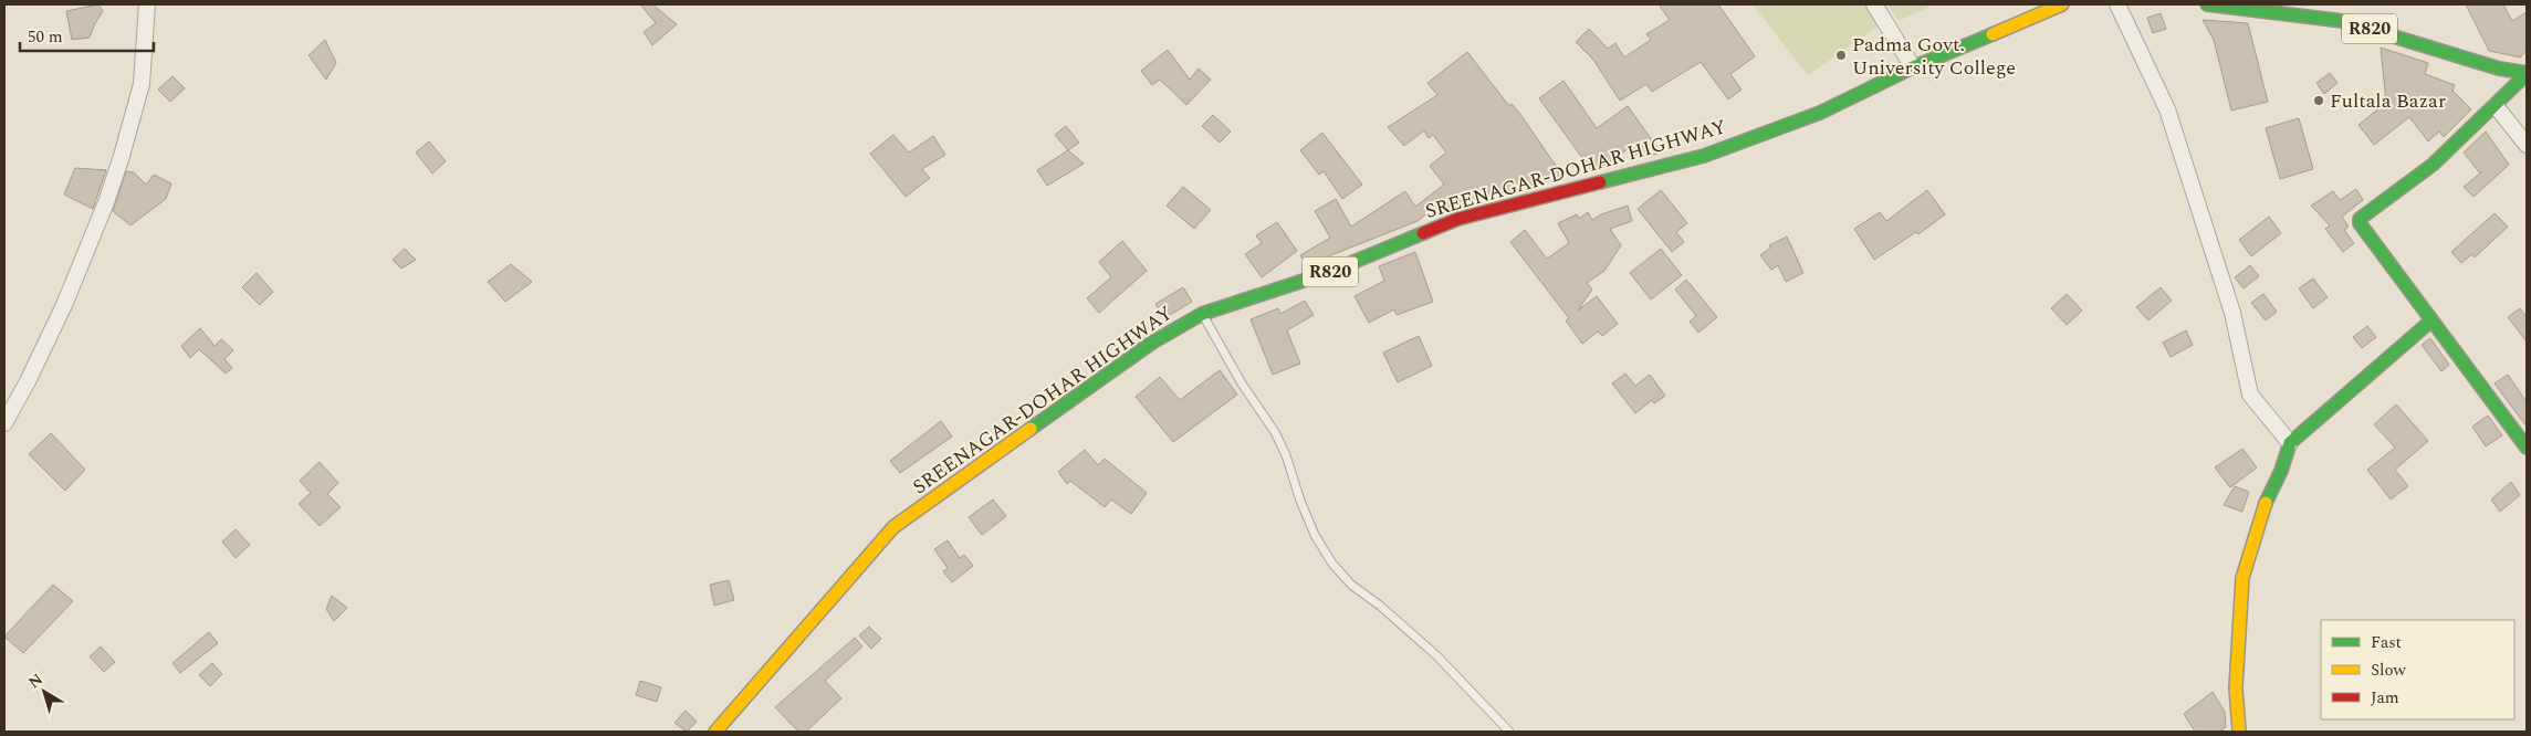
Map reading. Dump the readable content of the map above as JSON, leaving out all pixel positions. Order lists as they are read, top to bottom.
{
  "streets": {
    "main road": ["R820", "SREENAGAR-DOHAR HIGHWAY"]
  },
  "places": ["Padma Govt. University College", "Fultala Bazar"],
  "legend": ["Fast", "Slow", "Jam"],
  "scale_bar": "50 m",
  "north": "top left"
}
